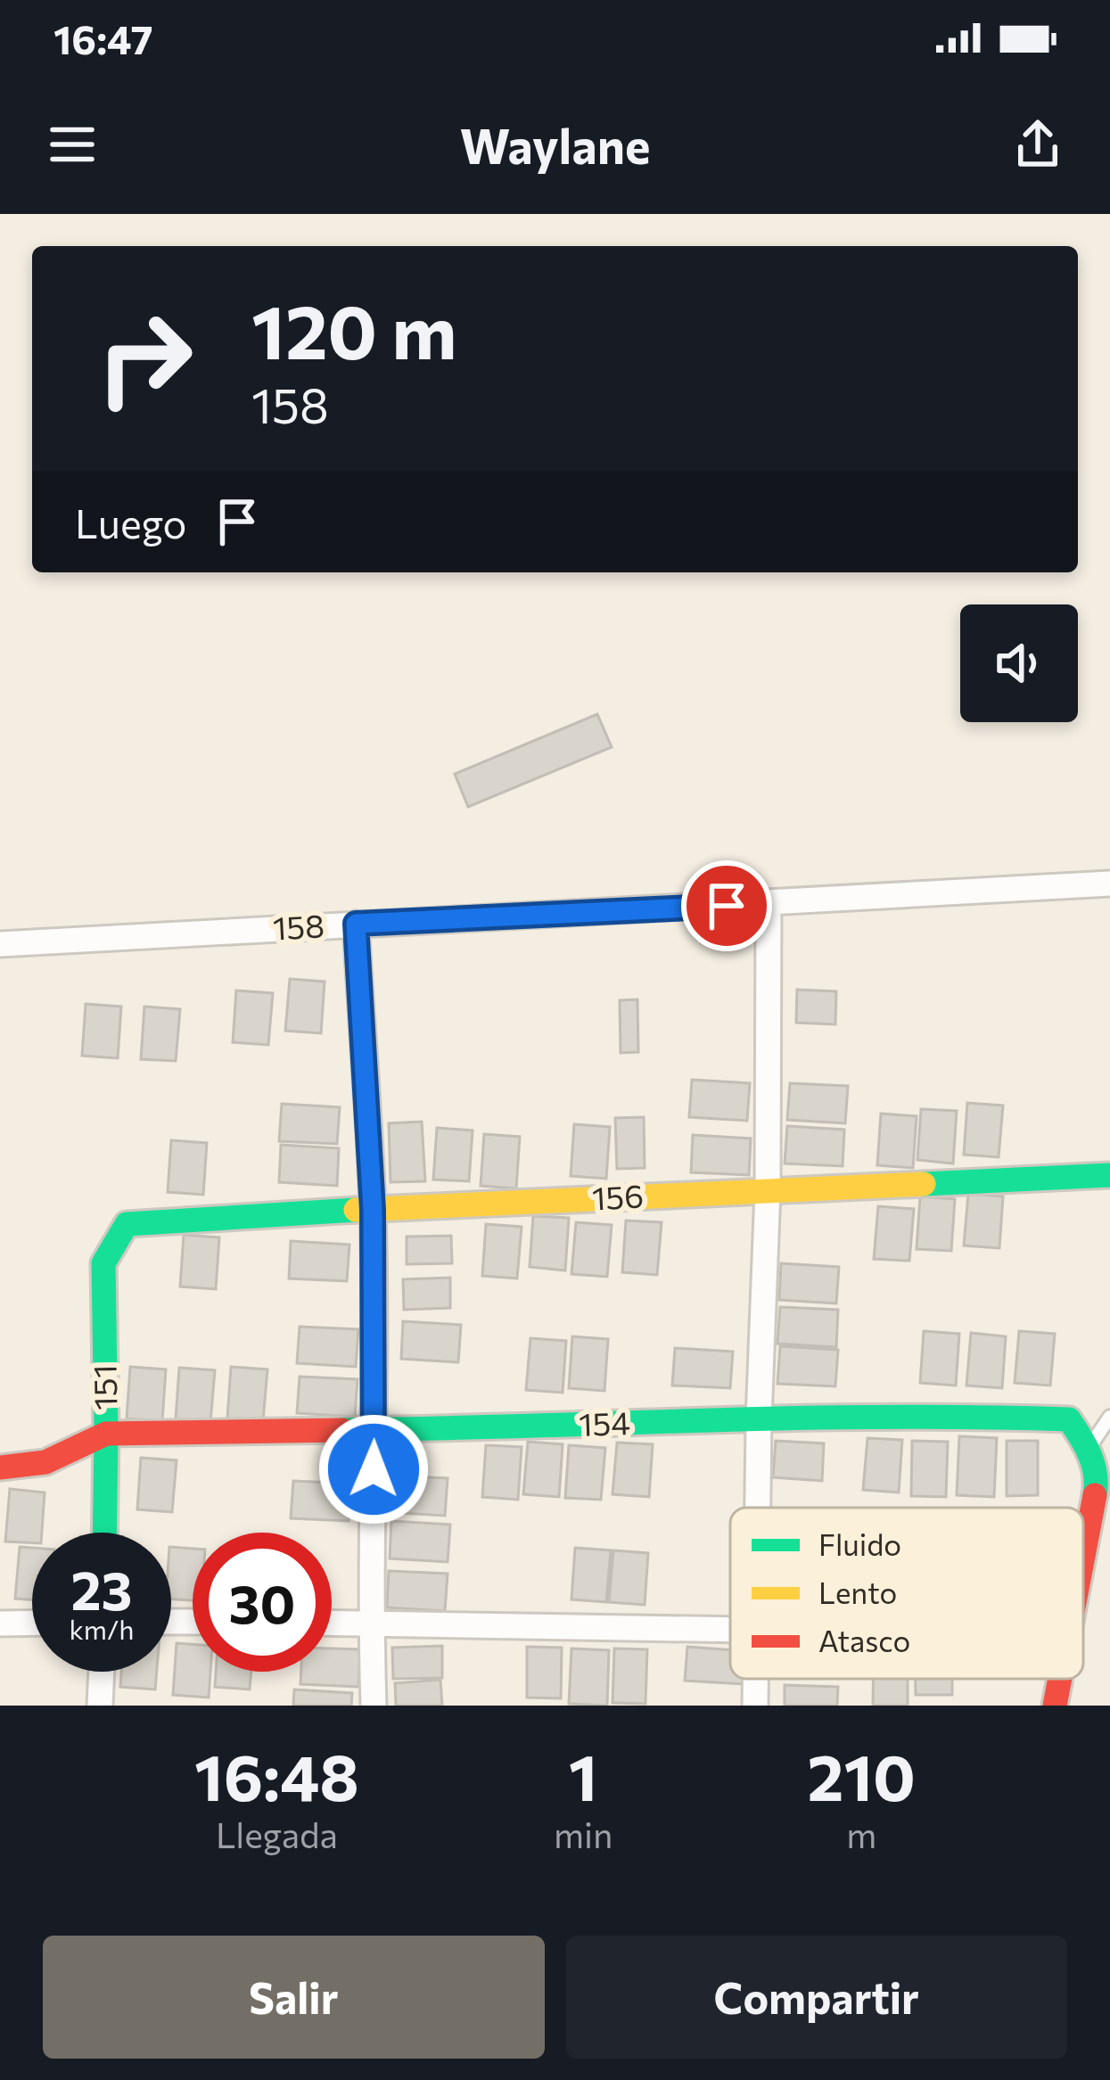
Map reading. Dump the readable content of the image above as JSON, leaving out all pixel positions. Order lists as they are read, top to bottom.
{
  "streets": {
    "street": [
      "158",
      "156",
      "151",
      "154"
    ]
  },
  "crossings": [
    ["156", "151"],
    ["151", "154"]
  ],
  "legend": ["Fluido", "Lento", "Atasco"],
  "page": {
    "status": "16:47",
    "header": "Waylane",
    "turn": ["120 m", "158"],
    "then": "Luego",
    "speed": "23 km/h",
    "limit": "30",
    "eta": [
      "16:48",
      "Llegada",
      "1",
      "min",
      "210",
      "m"
    ],
    "buttons": ["Salir", "Compartir"]
  }
}
